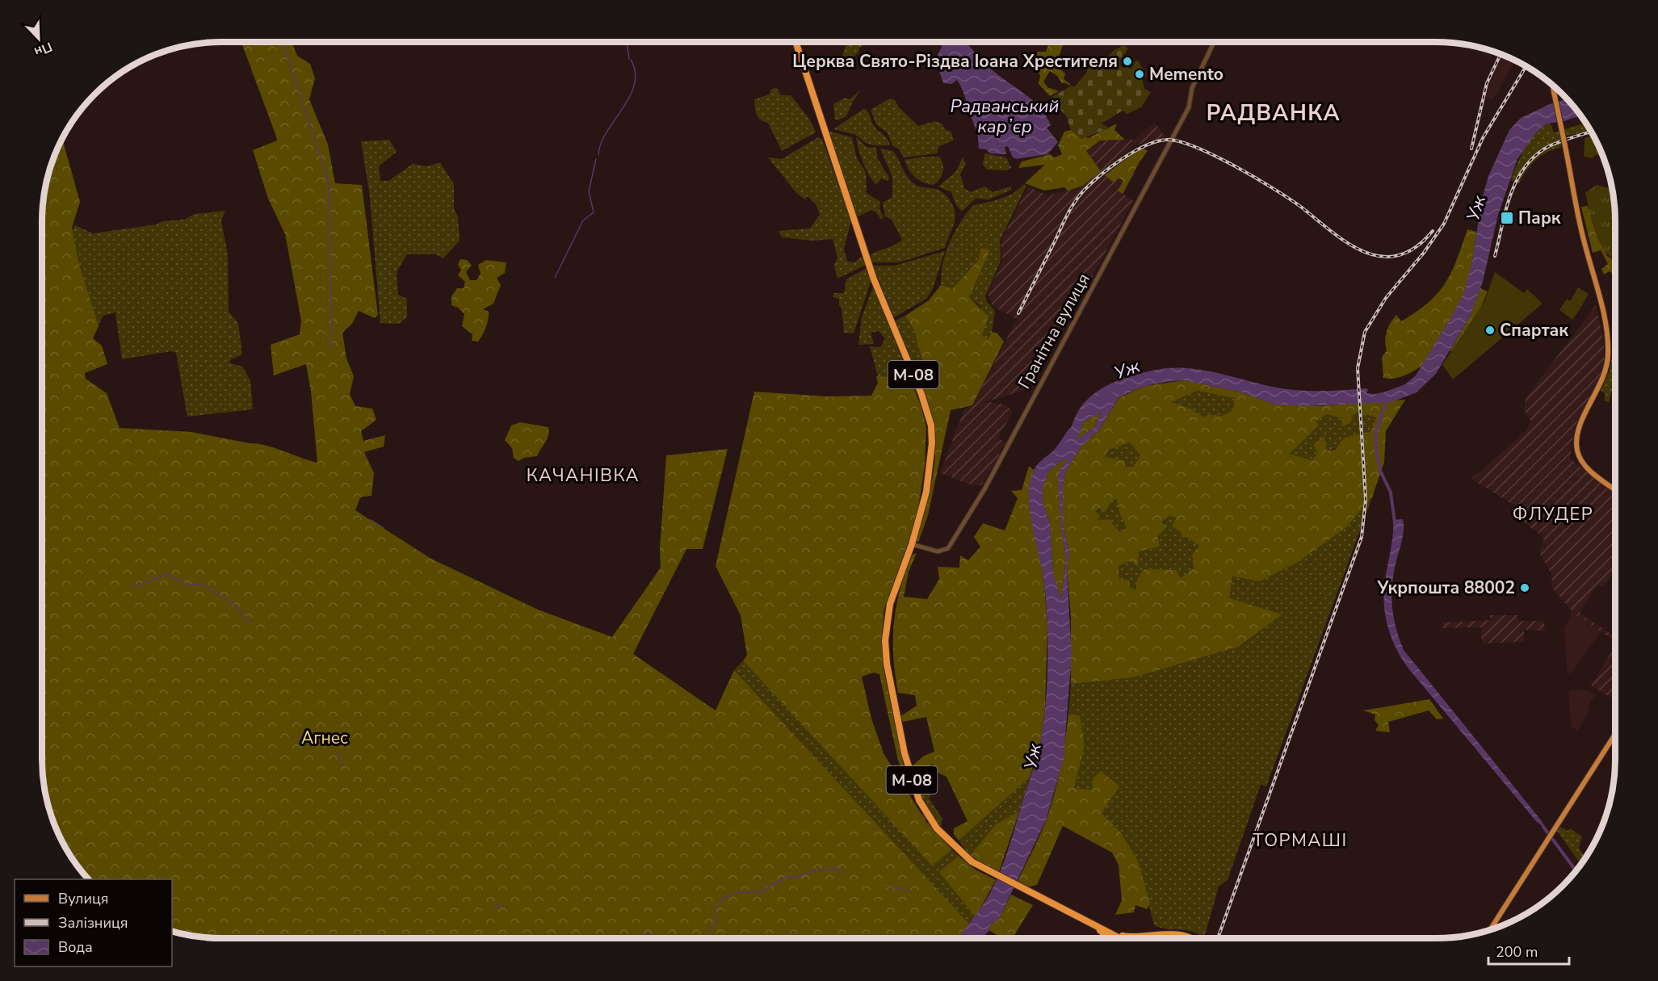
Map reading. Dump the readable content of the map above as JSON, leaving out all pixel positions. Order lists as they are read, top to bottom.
{
  "streets": {
    "highway": ["М-08"],
    "street": ["Гранітна вулиця"]
  },
  "crossings": [
    ["Гранітна вулиця", "М-08"]
  ],
  "districts": [
    "РАДВАНКА",
    "КАЧАНІВКА",
    "ФЛУДЕР",
    "ТОРМАШІ"
  ],
  "water": ["Радванський карʼєр", "Уж"],
  "parks": ["Агнес"],
  "places": {
    "other": [
      "Церква Свято-Різдва Іоана Хрестителя",
      "Memento",
      "Спартак",
      "Укрпошта 88002"
    ],
    "transit": ["Парк"]
  },
  "legend": ["Вулиця", "Залізниця", "Вода"],
  "scale_bar": "200 m",
  "north": "bottom right"
}
